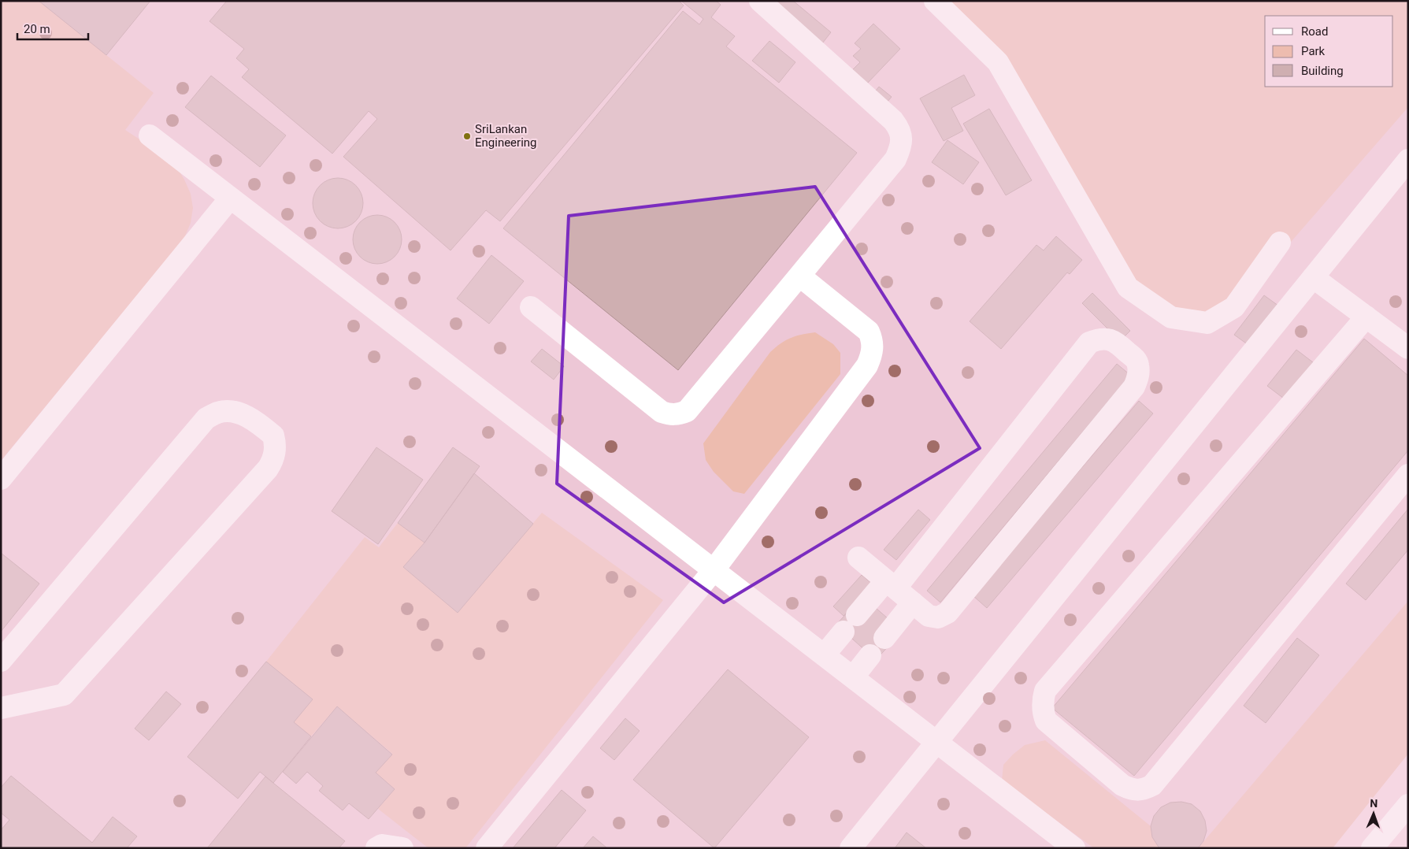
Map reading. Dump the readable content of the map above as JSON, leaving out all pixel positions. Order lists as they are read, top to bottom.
{
  "places": ["SriLankan Engineering"],
  "legend": ["Road", "Park", "Building"],
  "scale_bar": "20 m",
  "north": "top"
}
